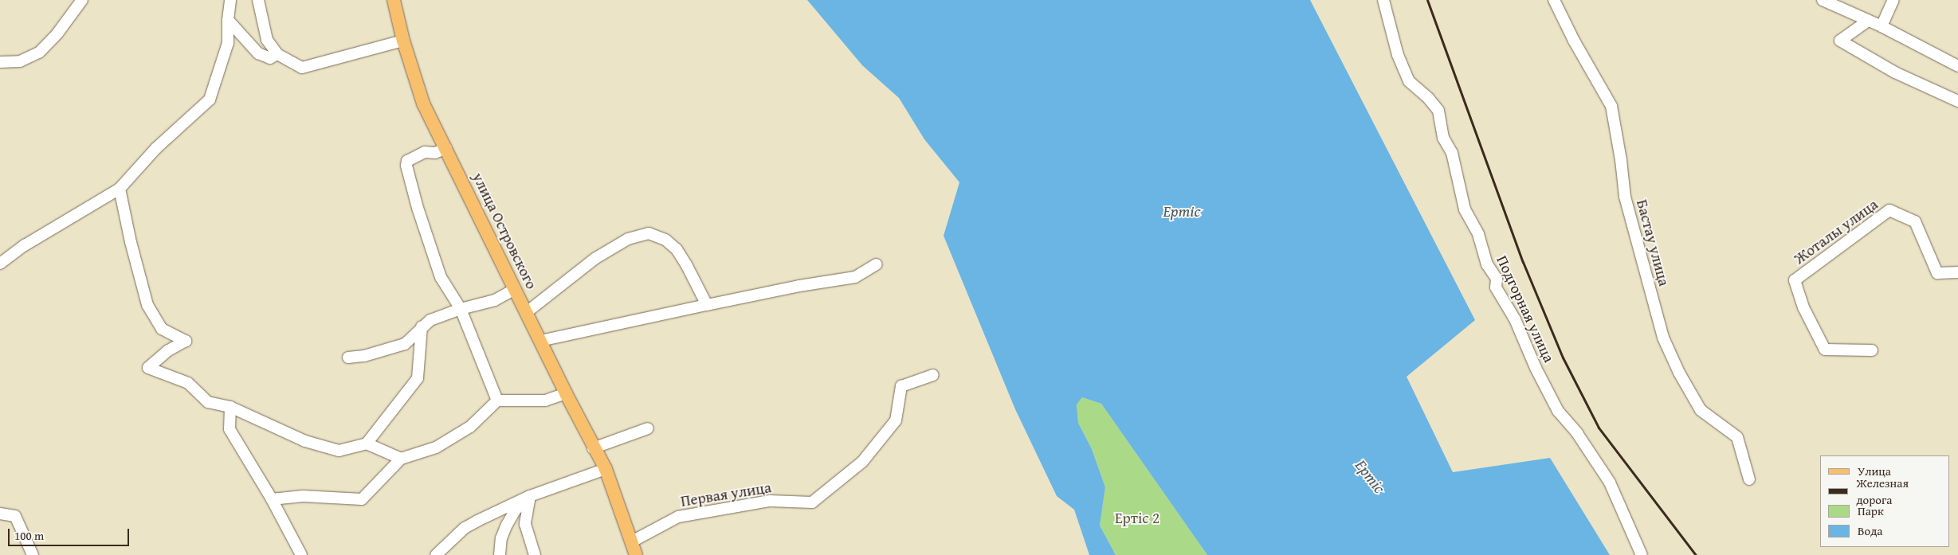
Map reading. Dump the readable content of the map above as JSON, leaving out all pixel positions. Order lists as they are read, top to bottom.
{
  "streets": {
    "main road": ["улица Островского"],
    "street": [
      "Жоталы улица",
      "Бастау улица",
      "Подгорная улица",
      "Первая улица"
    ]
  },
  "crossings": [
    ["улица Островского", "Первая улица"]
  ],
  "water": ["Ертіс"],
  "parks": ["Ертіс 2"],
  "legend": [
    "Улица",
    "Железная дорога",
    "Парк",
    "Вода"
  ],
  "scale_bar": "100 m"
}
